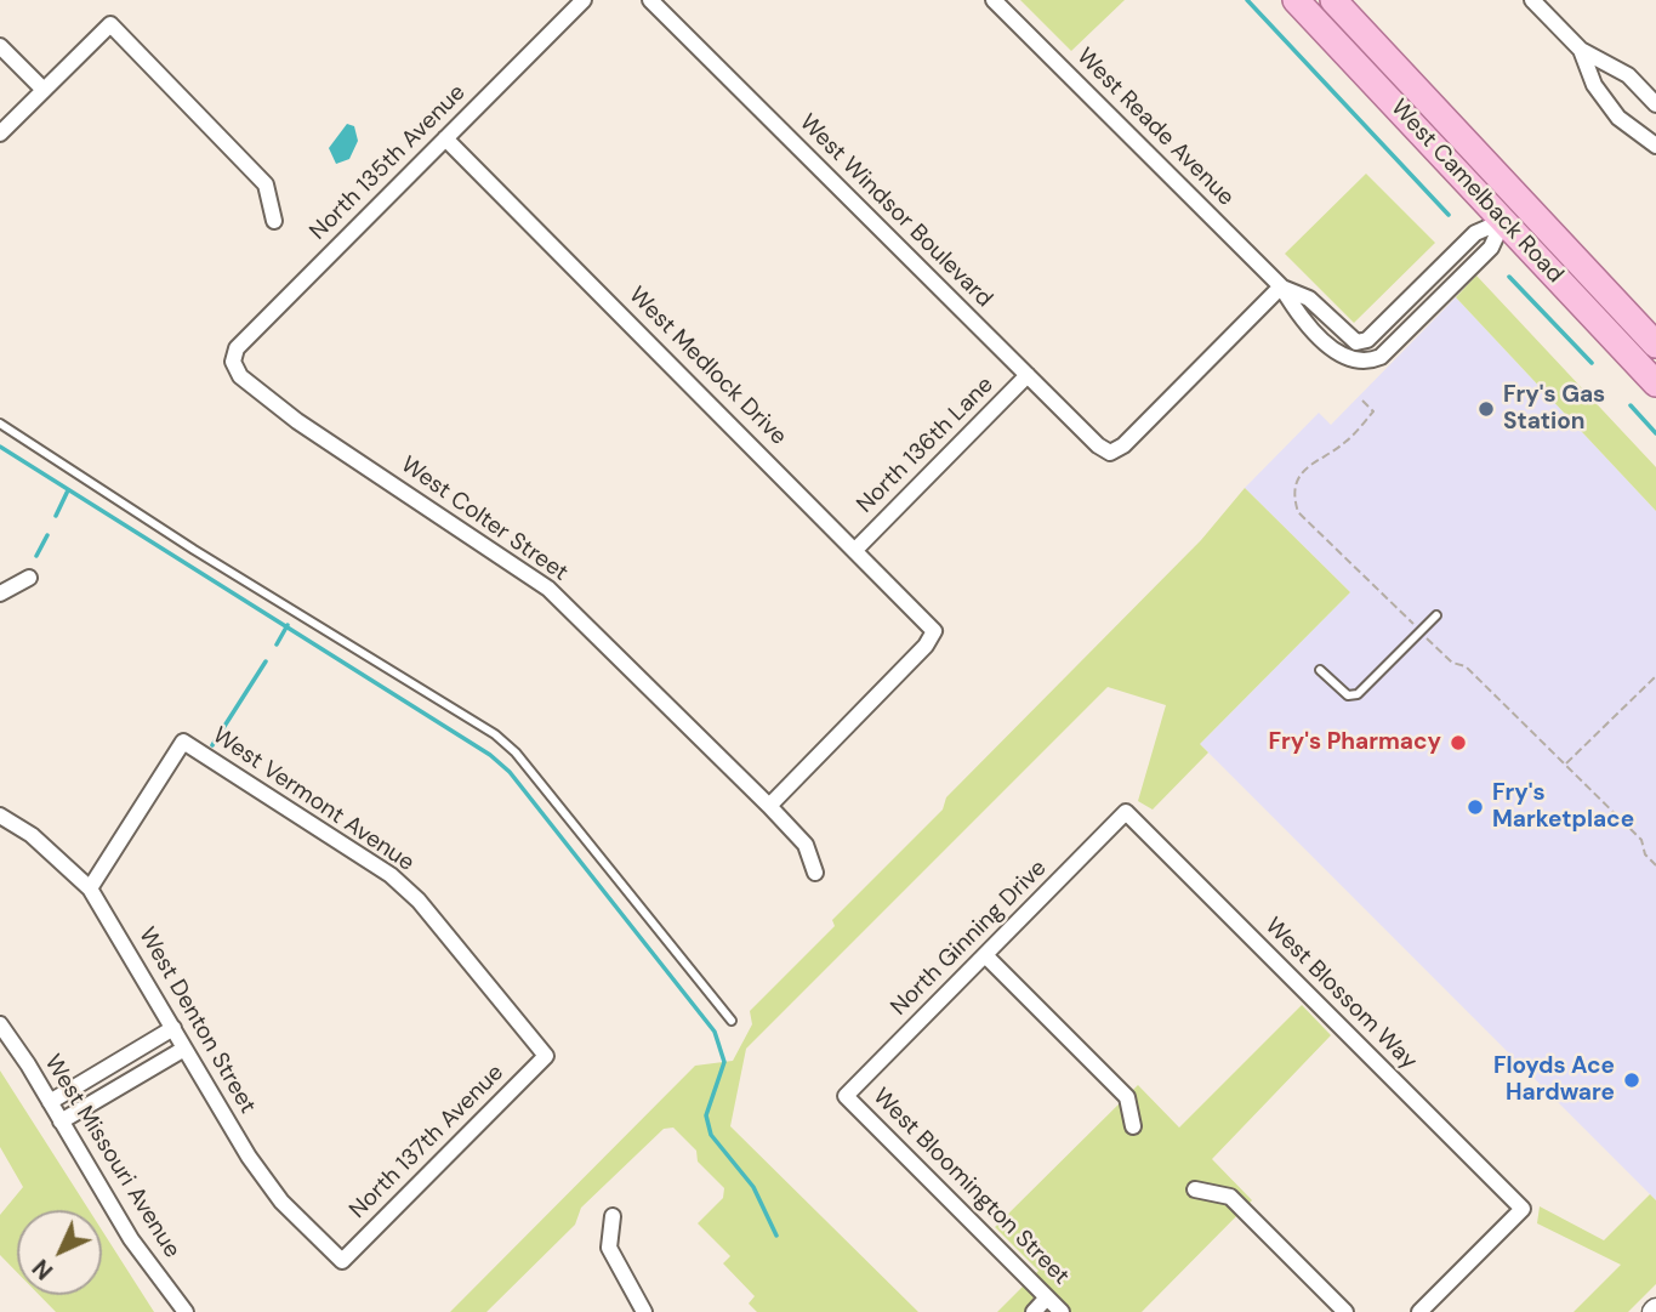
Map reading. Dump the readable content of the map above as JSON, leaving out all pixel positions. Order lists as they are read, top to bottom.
{
  "streets": {
    "main road": ["West Camelback Road"],
    "street": [
      "West Reade Avenue",
      "North 135th Avenue",
      "West Windsor Boulevard",
      "West Medlock Drive",
      "North 136th Lane",
      "West Colter Street",
      "West Vermont Avenue",
      "North Ginning Drive",
      "West Blossom Way",
      "West Denton Street",
      "North 137th Avenue",
      "West Missouri Avenue",
      "West Bloomington Street"
    ]
  },
  "crossings": [
    ["West Reade Avenue", "West Windsor Boulevard"],
    ["North 135th Avenue", "West Medlock Drive"],
    ["North 135th Avenue", "West Colter Street"],
    ["West Windsor Boulevard", "North 136th Lane"],
    ["West Medlock Drive", "North 136th Lane"],
    ["West Medlock Drive", "West Colter Street"],
    ["West Vermont Avenue", "West Denton Street"],
    ["West Vermont Avenue", "North 137th Avenue"],
    ["North Ginning Drive", "West Blossom Way"],
    ["North Ginning Drive", "West Bloomington Street"],
    ["West Denton Street", "North 137th Avenue"]
  ],
  "places": [
    "Fry's Gas Station",
    "Fry's Pharmacy",
    "Fry's Marketplace",
    "Floyds Ace Hardware"
  ],
  "north": "bottom left"
}
